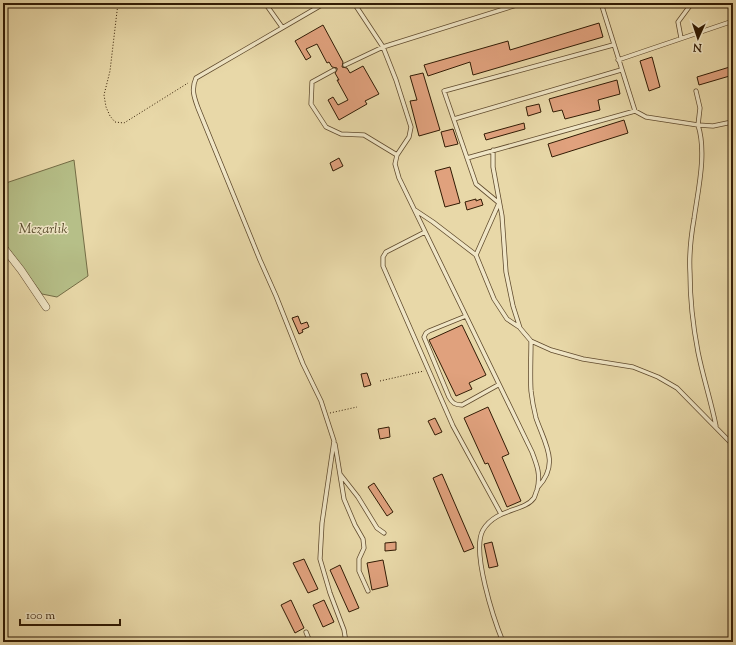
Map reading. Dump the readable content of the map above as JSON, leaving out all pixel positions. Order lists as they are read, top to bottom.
{
  "parks": ["Mezarlık"],
  "scale_bar": "100 m",
  "north": "bottom"
}
